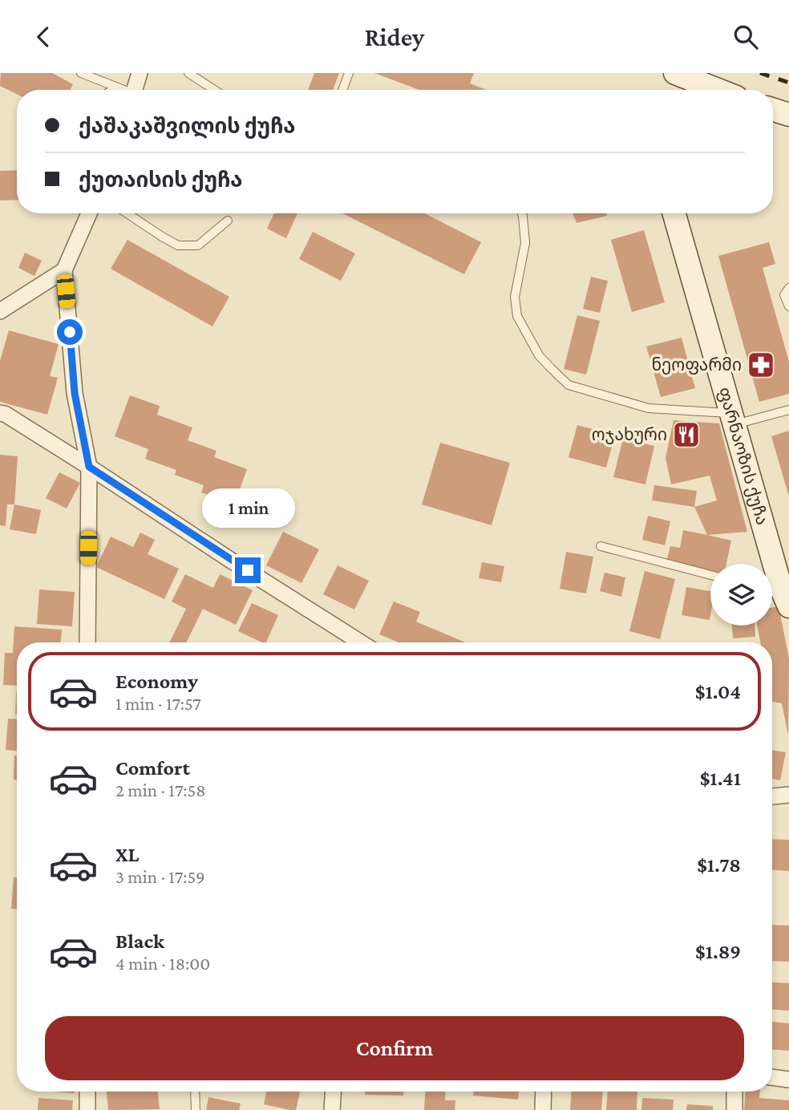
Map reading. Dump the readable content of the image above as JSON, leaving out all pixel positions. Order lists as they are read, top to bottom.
{
  "streets": {
    "street": ["ფარნაოზის ქუჩა"]
  },
  "places": {
    "pharmacy": ["ნეოფარმი"],
    "restaurant": ["ოჯახური"]
  },
  "page": {
    "header": "Ridey",
    "banner": ["ქაშაკაშვილის ქუჩა", "ქუთაისის ქუჩა"],
    "bubble": "1 min",
    "list": [
      {
        "name": "Economy",
        "note": "1 min · 17:57",
        "value": "$1.04"
      },
      {
        "name": "Comfort",
        "note": "2 min · 17:58",
        "value": "$1.41"
      },
      {
        "name": "XL",
        "note": "3 min · 17:59",
        "value": "$1.78"
      },
      {
        "name": "Black",
        "note": "4 min · 18:00",
        "value": "$1.89"
      }
    ],
    "buttons": "Confirm"
  }
}
